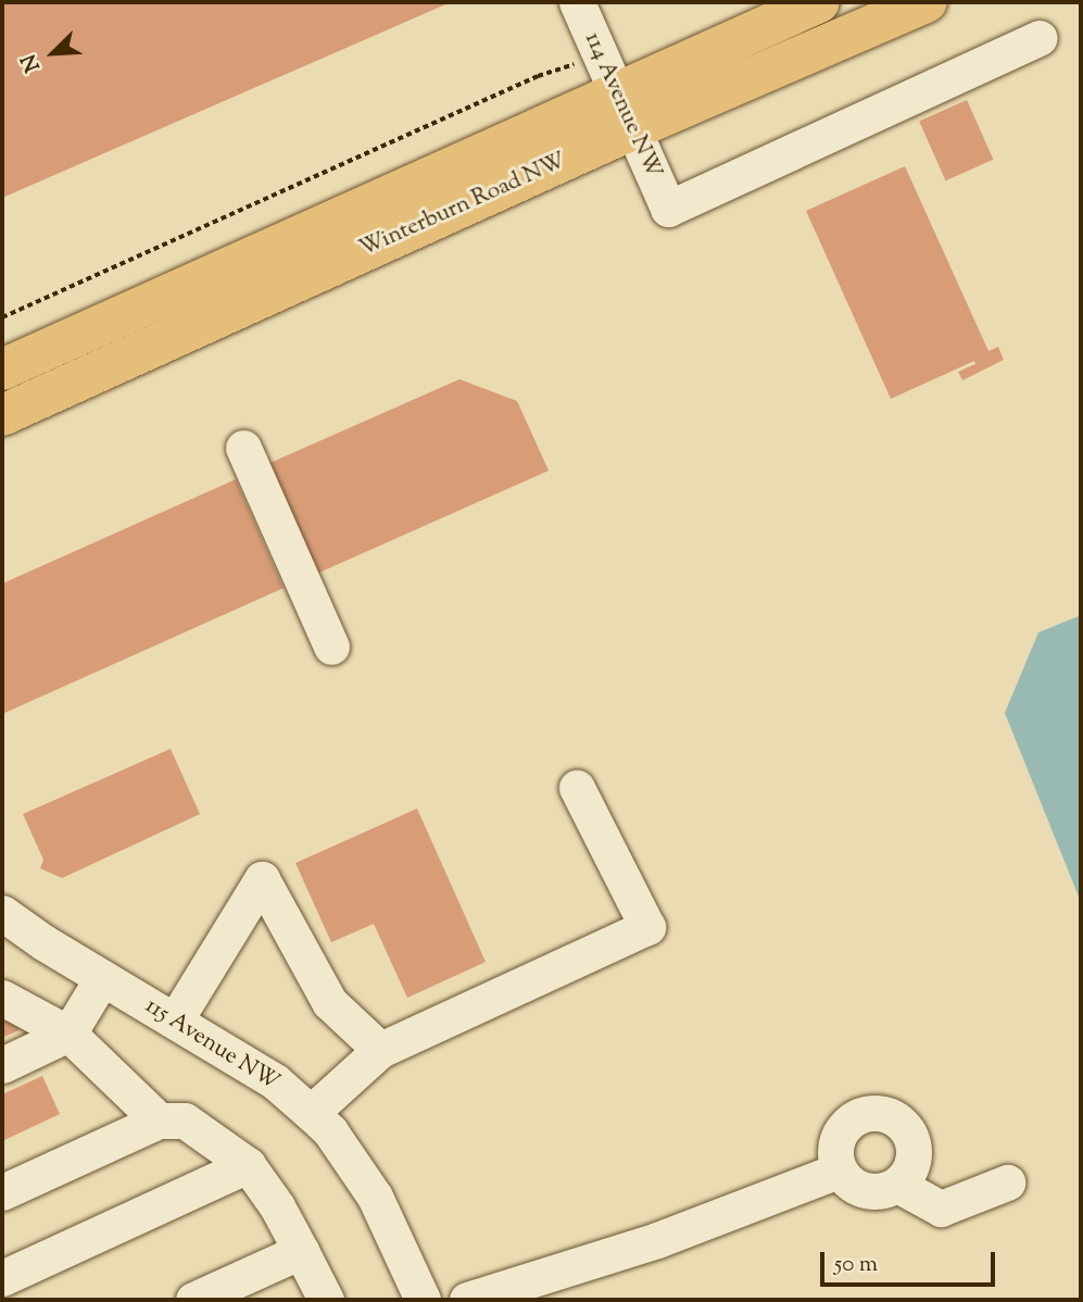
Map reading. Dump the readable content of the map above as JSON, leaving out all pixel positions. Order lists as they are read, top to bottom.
{
  "streets": {
    "main road": ["Winterburn Road NW"],
    "street": ["114 Avenue NW", "115 Avenue NW"]
  },
  "crossings": [
    ["114 Avenue NW", "Winterburn Road NW"]
  ],
  "scale_bar": "50 m",
  "north": "bottom left"
}
